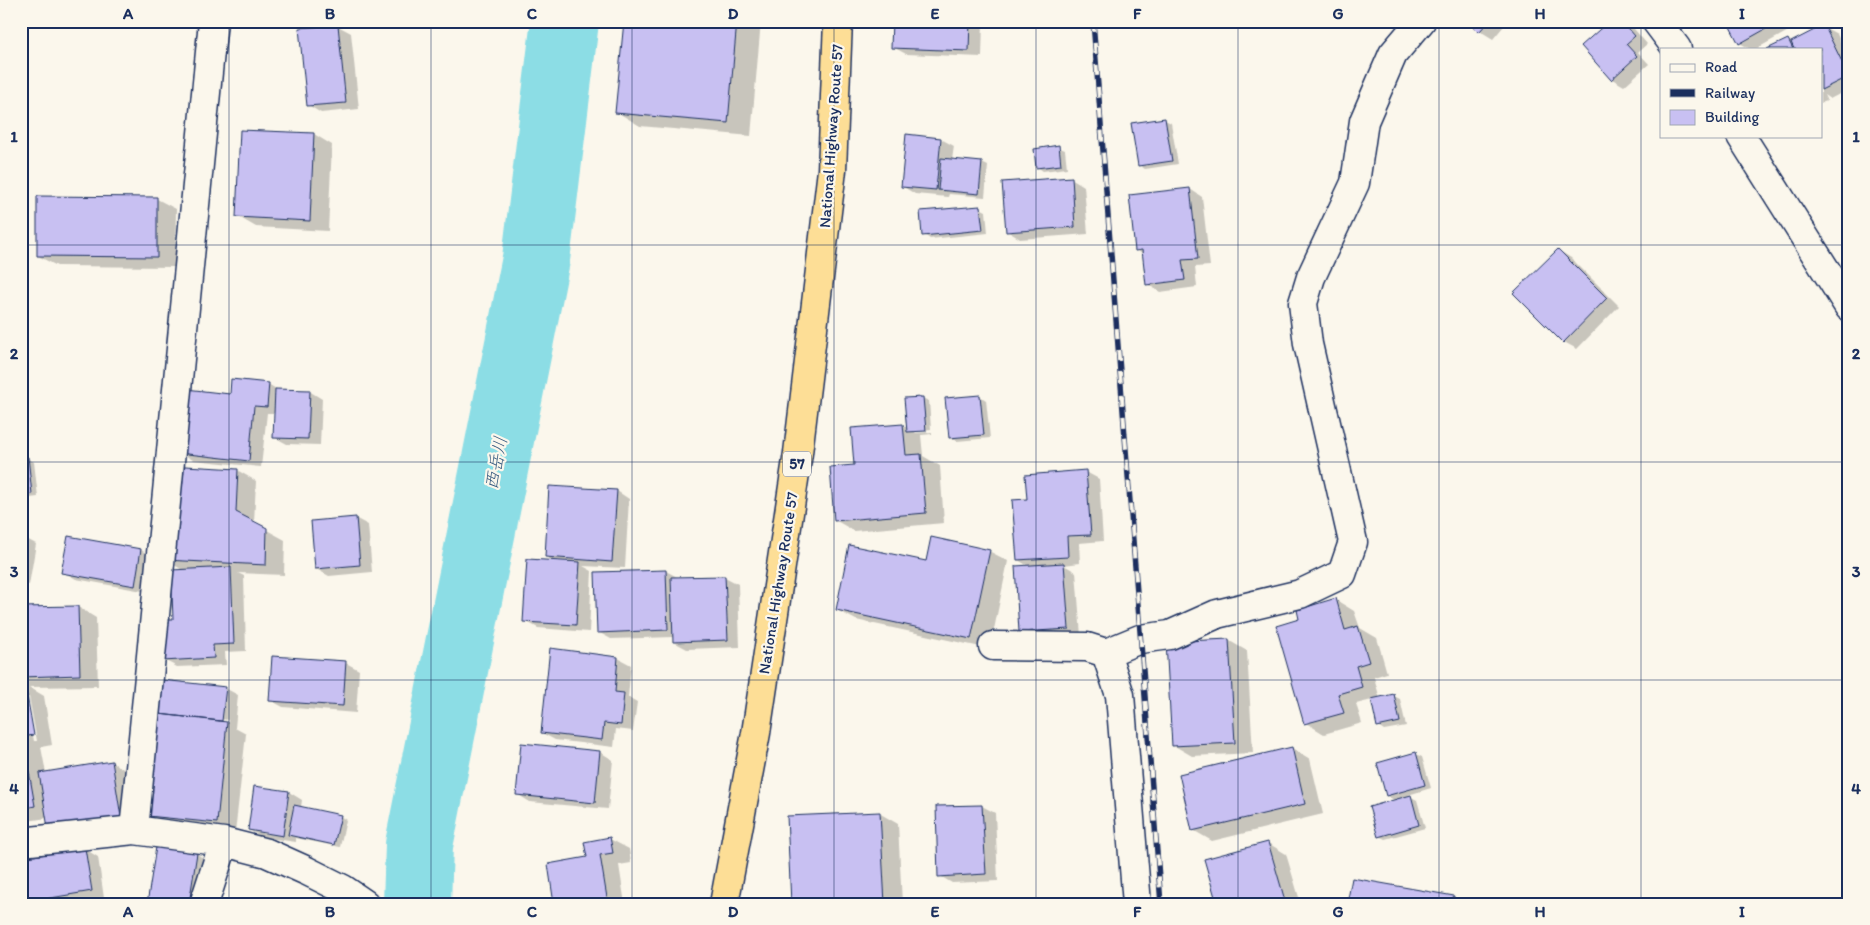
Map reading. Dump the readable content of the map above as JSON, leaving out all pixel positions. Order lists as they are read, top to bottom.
{
  "streets": {
    "highway": ["National Highway Route 57", "57"]
  },
  "water": ["西岳川"],
  "legend": ["Road", "Railway", "Building"],
  "grid": {
    "columns": [
      "A",
      "B",
      "C",
      "D",
      "E",
      "F",
      "G",
      "H",
      "I"
    ],
    "rows": [
      "1",
      "2",
      "3",
      "4"
    ]
  }
}
